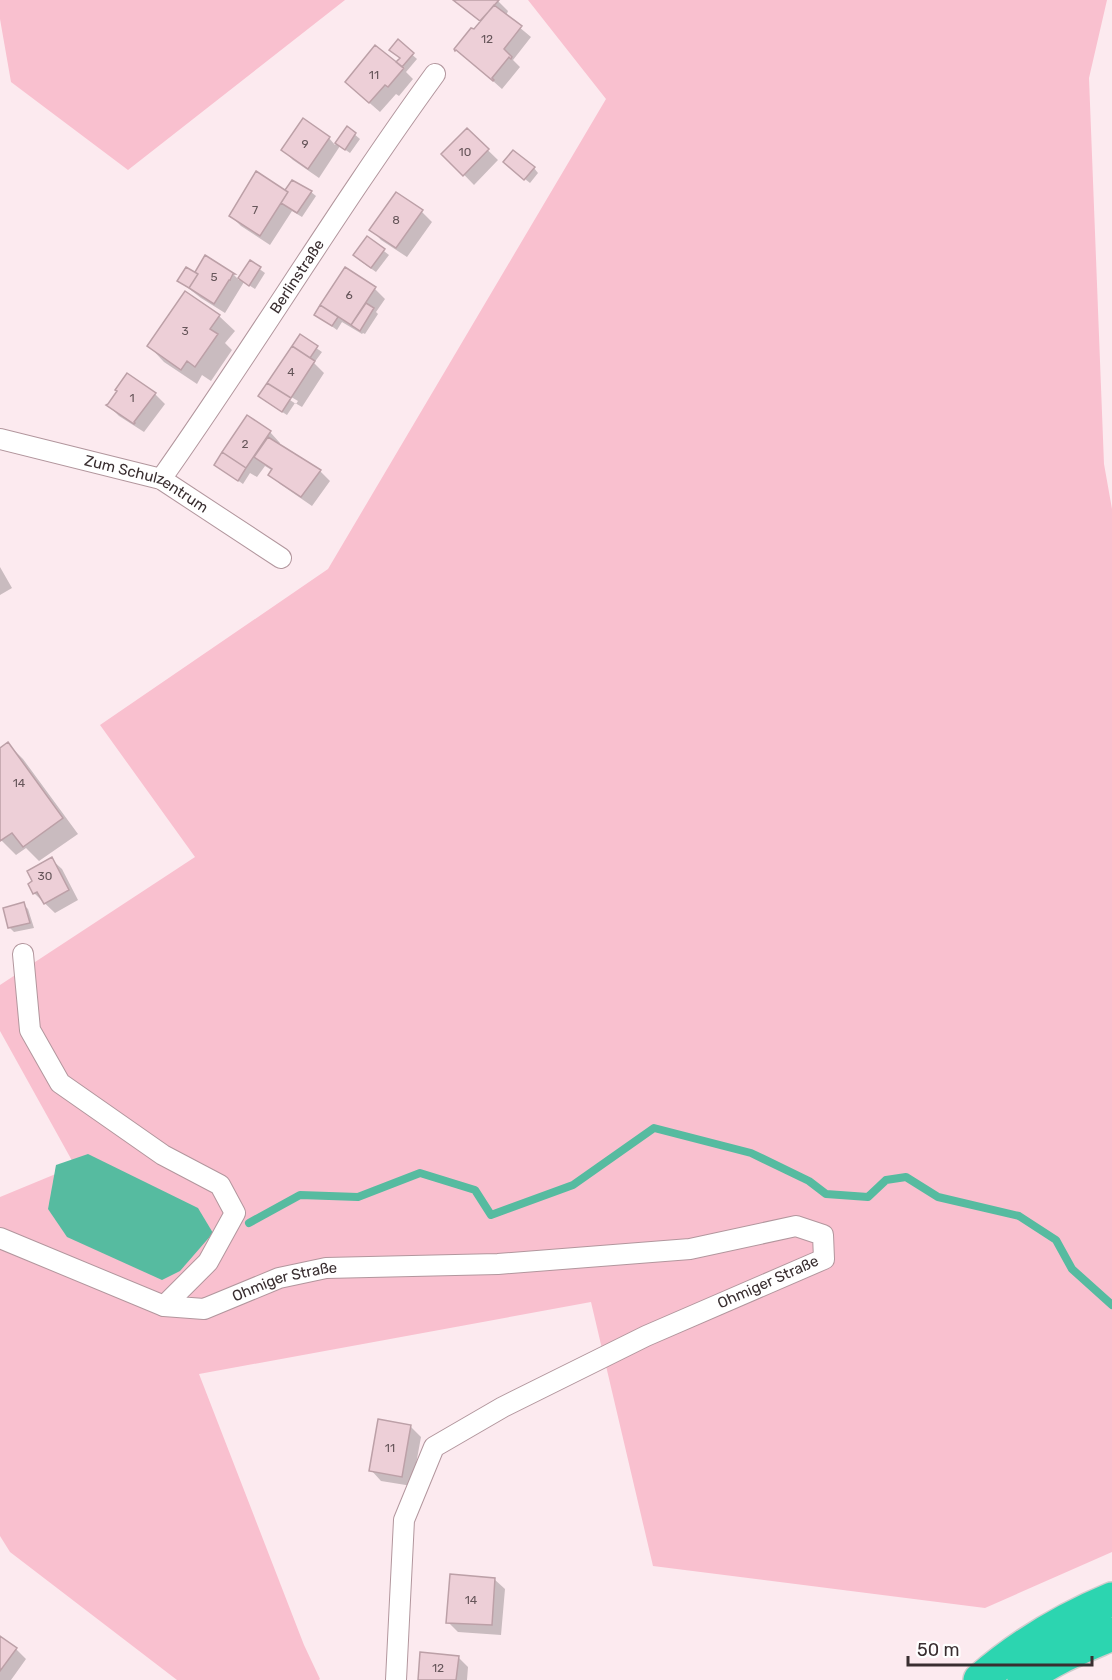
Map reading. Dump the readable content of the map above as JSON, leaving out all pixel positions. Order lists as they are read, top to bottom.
{
  "streets": {
    "street": ["Berlinstraße", "Zum Schulzentrum", "Ohmiger Straße"]
  },
  "crossings": [
    ["Berlinstraße", "Zum Schulzentrum"]
  ],
  "house_numbers": [
    "12",
    "11",
    "9",
    "10",
    "7",
    "8",
    "5",
    "6",
    "3",
    "4",
    "1",
    "2",
    "14",
    "30",
    "11",
    "14",
    "12"
  ],
  "scale_bar": "50 m"
}
